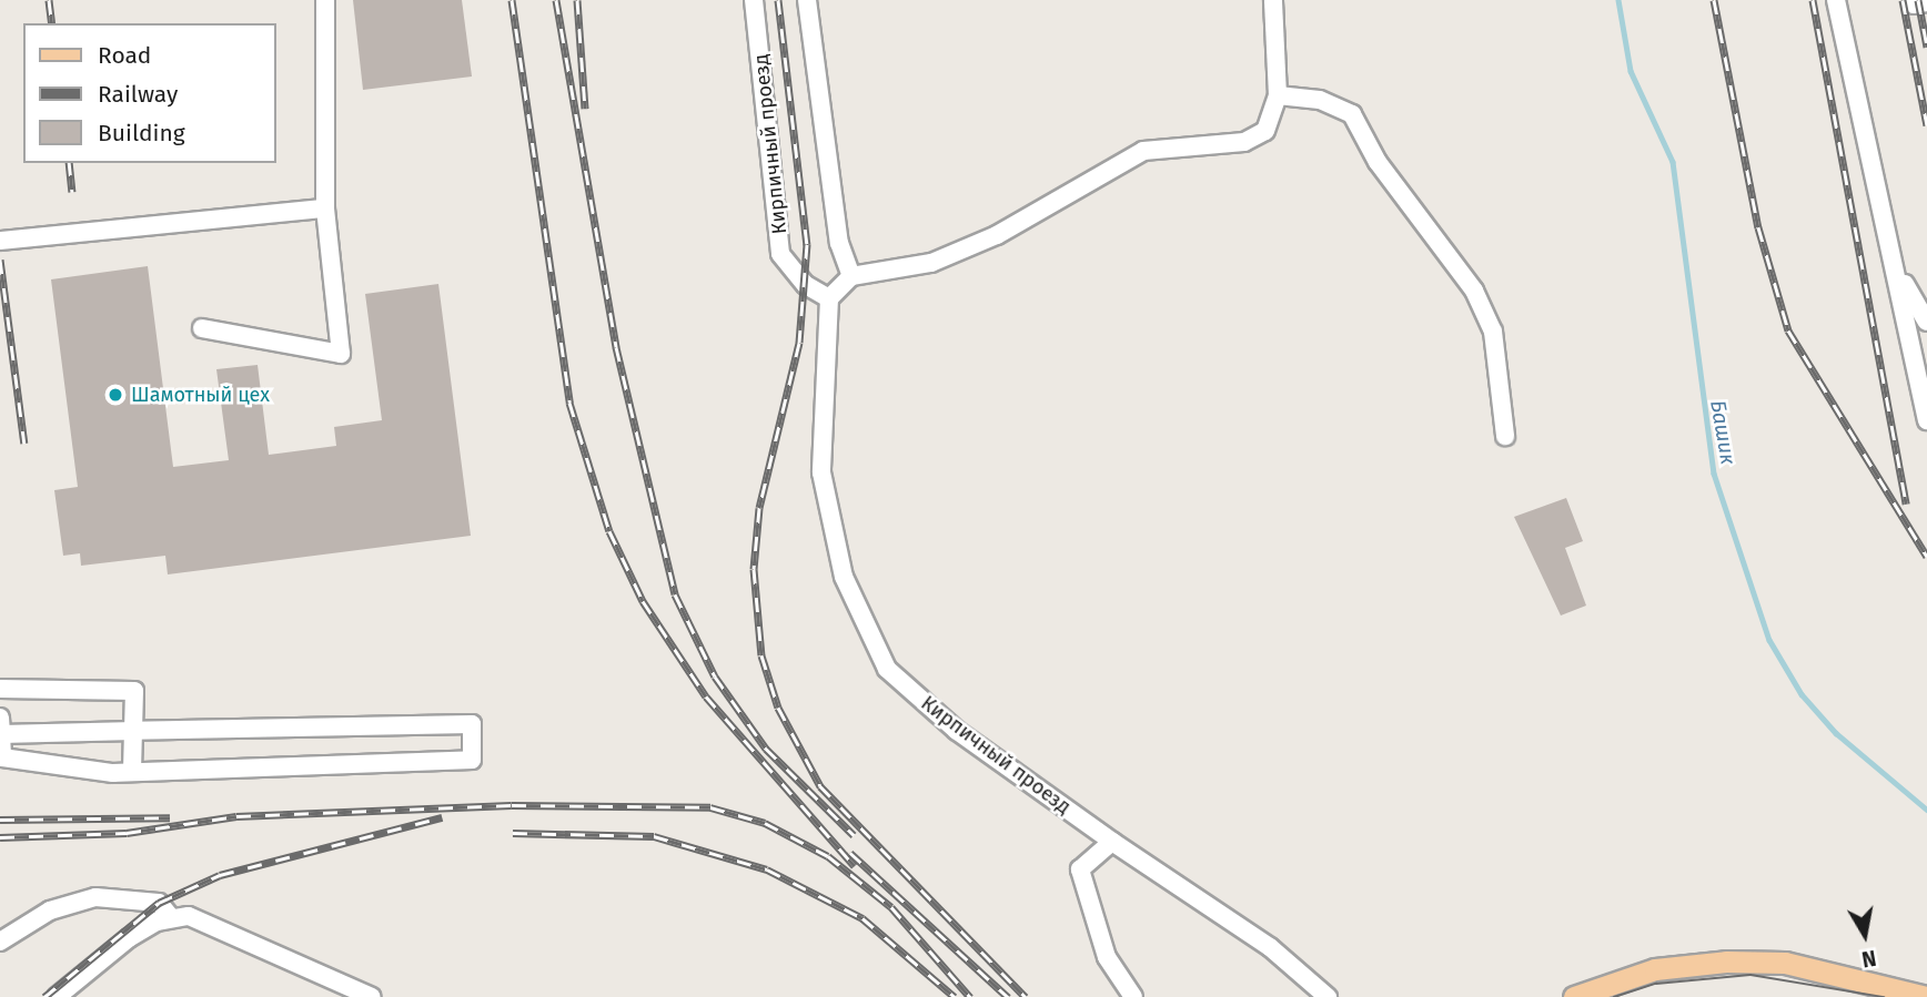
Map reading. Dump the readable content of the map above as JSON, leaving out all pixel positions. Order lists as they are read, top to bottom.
{
  "streets": {
    "street": ["Кирпичный проезд"]
  },
  "water": ["Башик"],
  "places": ["Шамотный цех"],
  "legend": ["Road", "Railway", "Building"],
  "north": "bottom"
}
